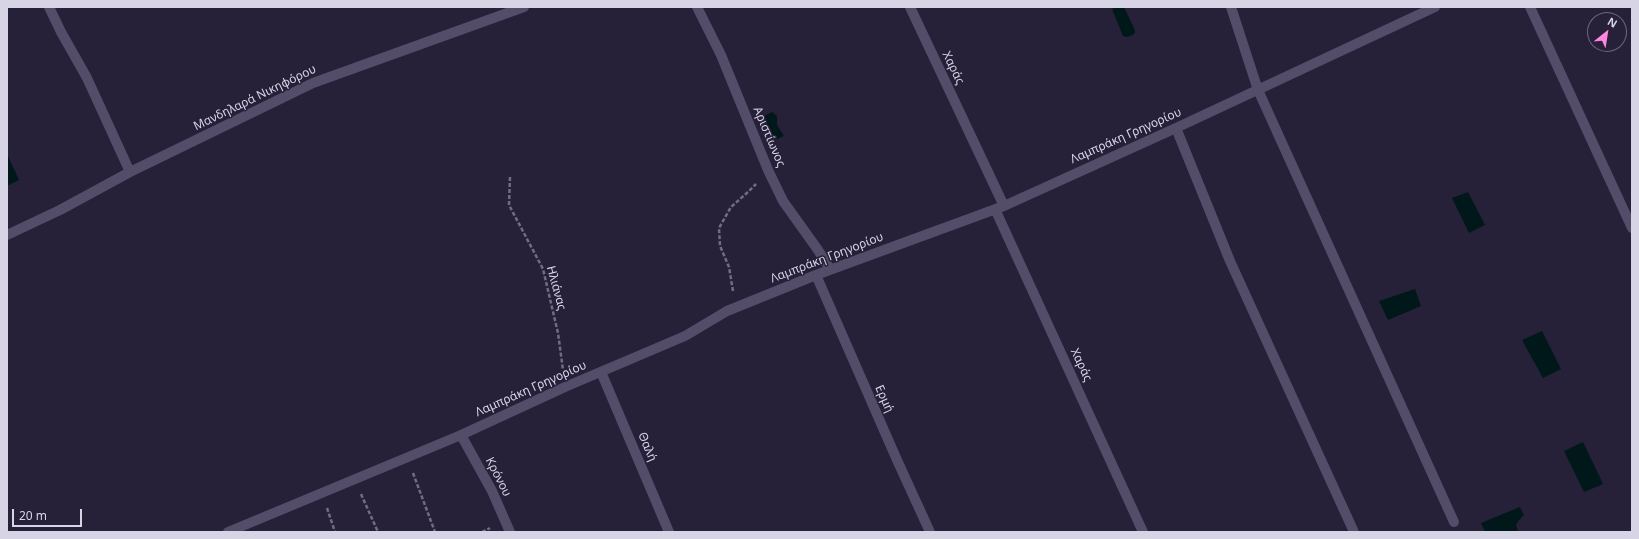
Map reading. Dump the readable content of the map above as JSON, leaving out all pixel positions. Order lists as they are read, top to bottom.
{
  "streets": {
    "street": [
      "Χαράς",
      "Μανδηλαρά Νικηφόρου",
      "Λαμπράκη Γρηγορίου",
      "Αριστίωνος",
      "Ερμή",
      "Θαλή",
      "Κρόνου"
    ],
    "path": ["Ηλιάνας"]
  },
  "crossings": [
    ["Χαράς", "Λαμπράκη Γρηγορίου"],
    ["Λαμπράκη Γρηγορίου", "Αριστίωνος"],
    ["Λαμπράκη Γρηγορίου", "Ηλιάνας"],
    ["Λαμπράκη Γρηγορίου", "Ερμή"],
    ["Λαμπράκη Γρηγορίου", "Θαλή"],
    ["Λαμπράκη Γρηγορίου", "Κρόνου"]
  ],
  "scale_bar": "20 m",
  "north": "top right"
}
